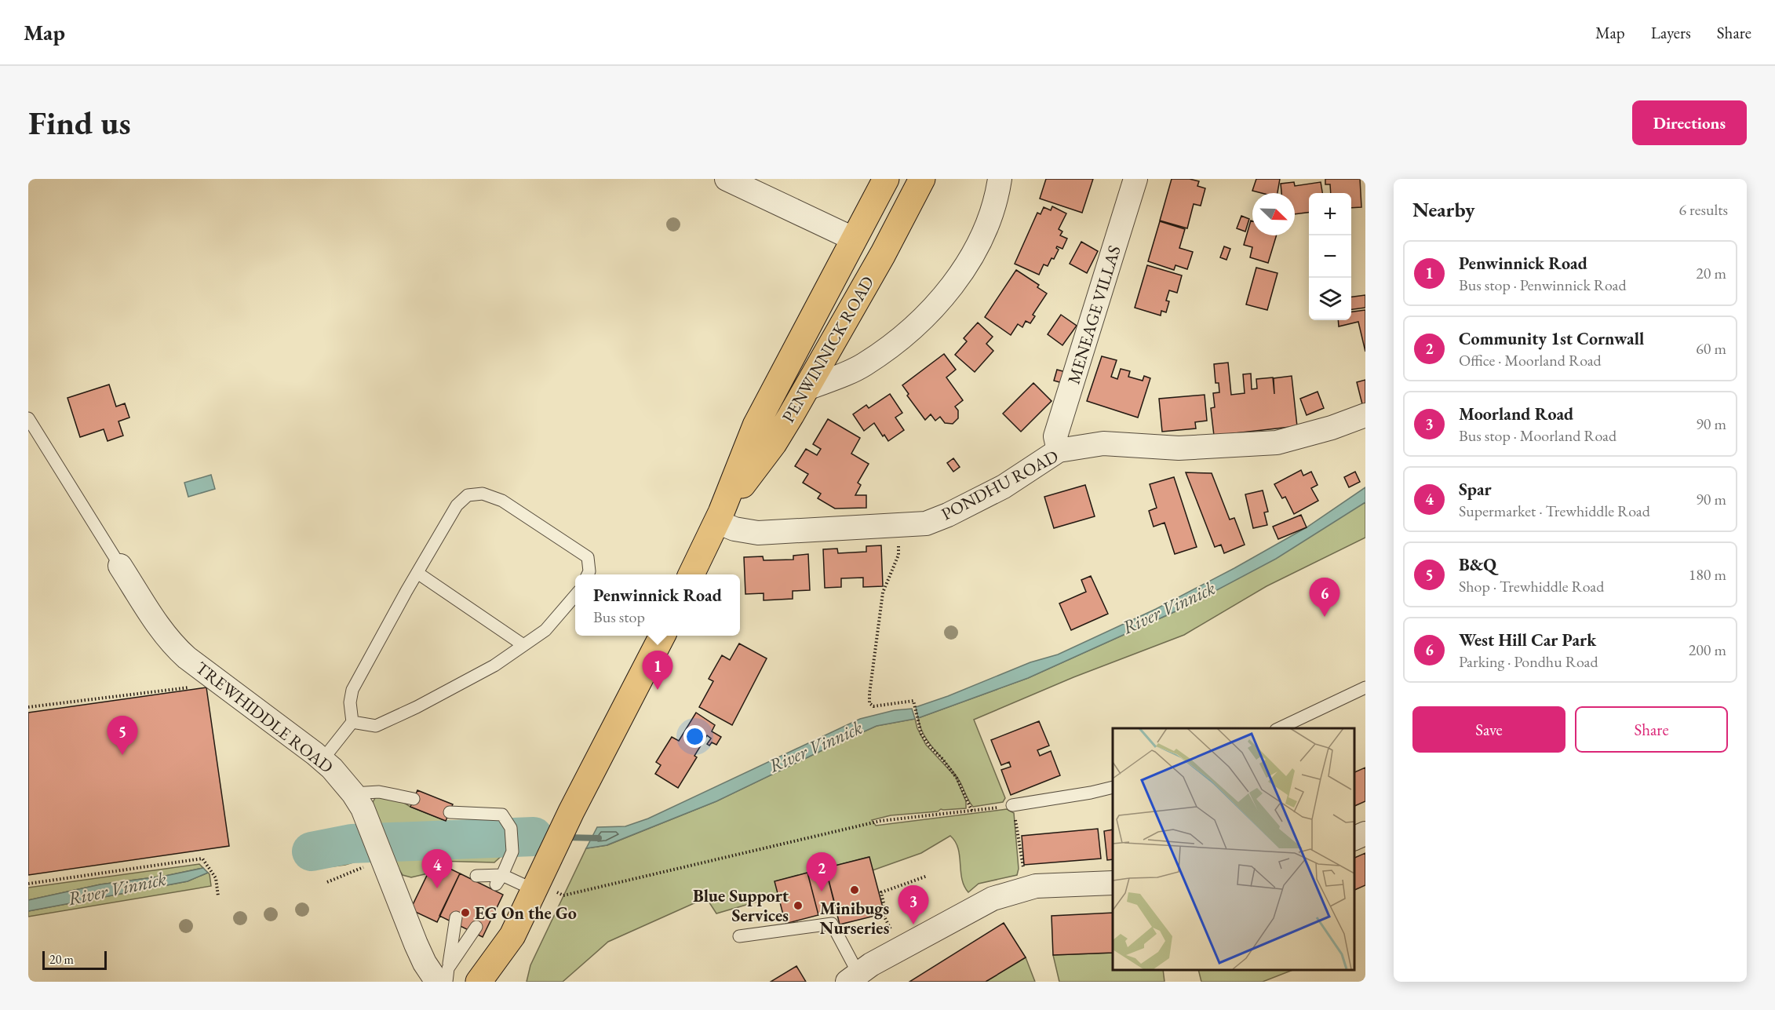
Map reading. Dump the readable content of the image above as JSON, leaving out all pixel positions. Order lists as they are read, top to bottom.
{
  "streets": {
    "highway": ["PENWINNICK ROAD"],
    "street": ["MENEAGE VILLAS", "PONDHU ROAD", "TREWHIDDLE ROAD"]
  },
  "crossings": [
    ["MENEAGE VILLAS", "PONDHU ROAD"],
    ["PENWINNICK ROAD", "PONDHU ROAD"]
  ],
  "water": ["River Vinnick"],
  "places": ["Minibugs Nurseries", "Blue Support Services", "EG On the Go"],
  "scale_bar": "20 m",
  "north": "bottom right",
  "page": {
    "header": "Map",
    "nav": ["Map", "Layers", "Share"],
    "buttons": [
      "Directions",
      ["Save", "Share"]
    ],
    "title": "Find us",
    "heading": ["Nearby", "6 results"],
    "map_buttons": ["+", "−"],
    "list": [
      {
        "mark": "1",
        "name": "Penwinnick Road",
        "note": "Bus stop · Penwinnick Road",
        "value": "20 m"
      },
      {
        "mark": "2",
        "name": "Community 1st Cornwall",
        "note": "Office · Moorland Road",
        "value": "60 m"
      },
      {
        "mark": "3",
        "name": "Moorland Road",
        "note": "Bus stop · Moorland Road",
        "value": "90 m"
      },
      {
        "mark": "4",
        "name": "Spar",
        "note": "Supermarket · Trewhiddle Road",
        "value": "90 m"
      },
      {
        "mark": "5",
        "name": "B&Q",
        "note": "Shop · Trewhiddle Road",
        "value": "180 m"
      },
      {
        "mark": "6",
        "name": "West Hill Car Park",
        "note": "Parking · Pondhu Road",
        "value": "200 m"
      }
    ],
    "popup": ["Penwinnick Road", "Bus stop"],
    "pins": [
      "6",
      "1",
      "5",
      "4",
      "2",
      "3"
    ],
    "scale": "20 m"
  }
}
